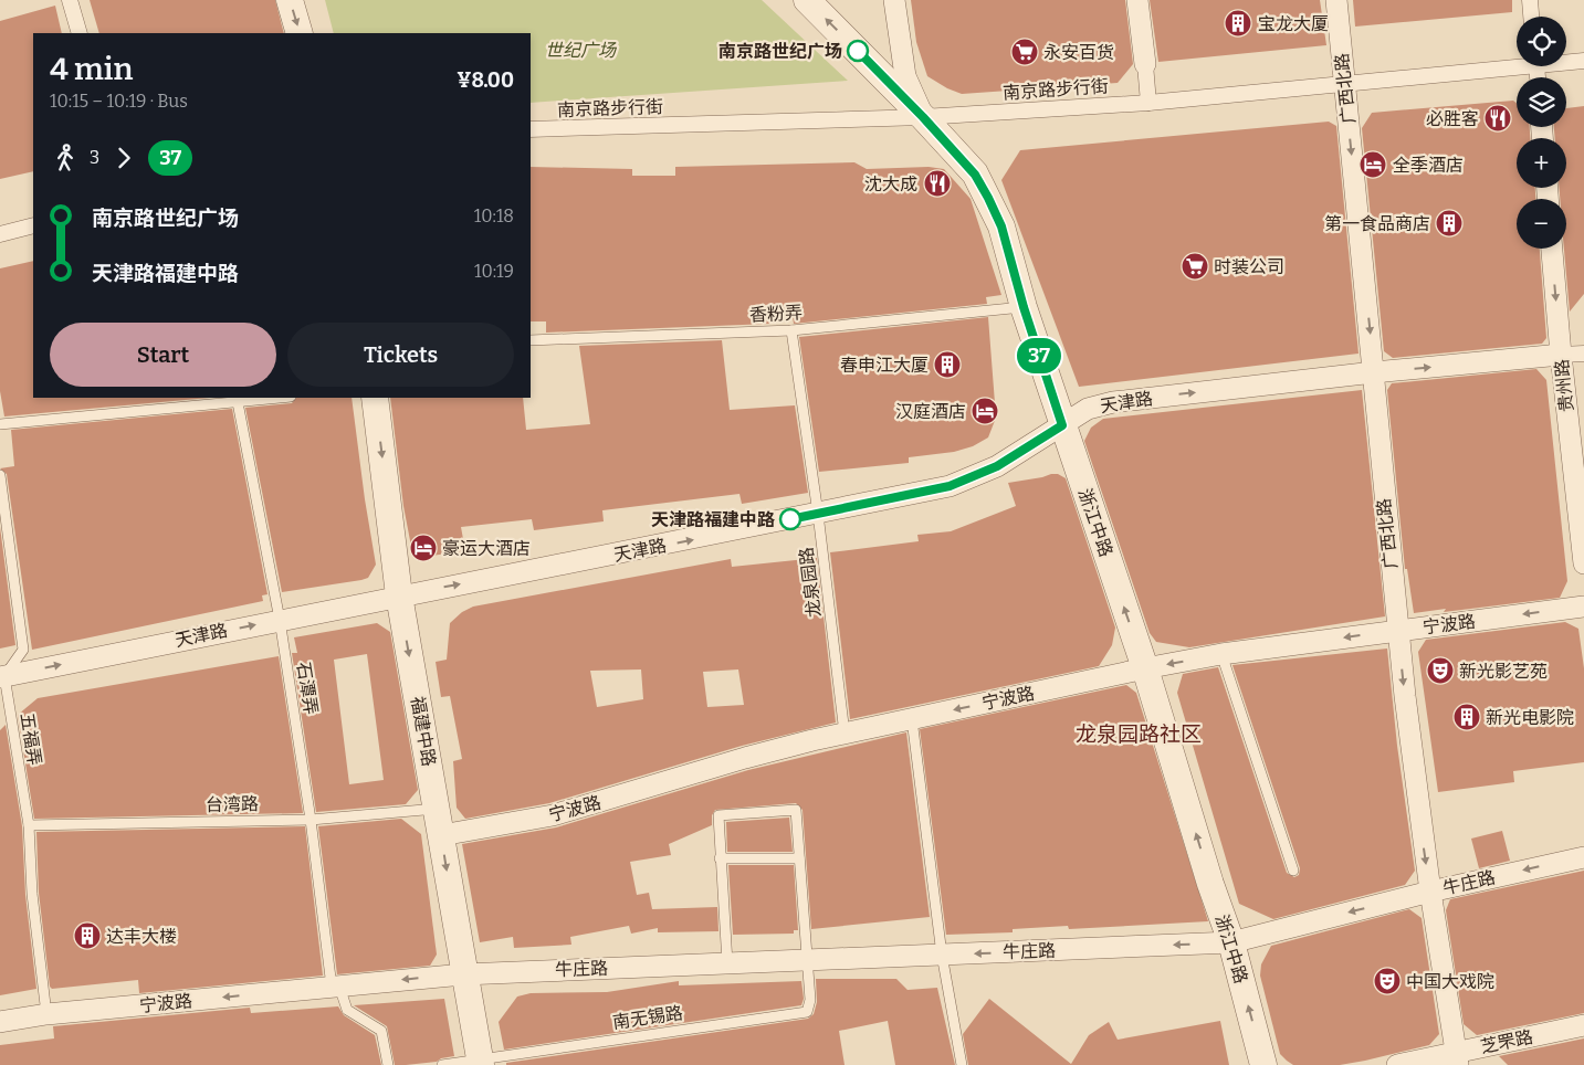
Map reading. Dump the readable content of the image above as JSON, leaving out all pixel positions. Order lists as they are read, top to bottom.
{
  "streets": {
    "street": [
      "广西北路",
      "南京路步行街",
      "贵州路",
      "天津路",
      "浙江中路",
      "宁波路",
      "福建中路",
      "牛庄路",
      "芝罘路"
    ],
    "lane": [
      "香粉弄",
      "龙泉园路",
      "石潭弄",
      "五福弄",
      "台湾路",
      "南无锡路"
    ]
  },
  "crossings": [
    ["广西北路", "南京路步行街"],
    ["广西北路", "天津路"],
    ["广西北路", "宁波路"],
    ["广西北路", "牛庄路"],
    ["广西北路", "芝罘路"],
    ["南京路步行街", "浙江中路"],
    ["香粉弄", "浙江中路"],
    ["香粉弄", "龙泉园路"],
    ["贵州路", "天津路"],
    ["天津路", "浙江中路"],
    ["天津路", "龙泉园路"],
    ["天津路", "石潭弄"],
    ["天津路", "福建中路"],
    ["天津路", "五福弄"],
    ["浙江中路", "宁波路"],
    ["浙江中路", "牛庄路"],
    ["龙泉园路", "宁波路"],
    ["宁波路", "石潭弄"],
    ["宁波路", "福建中路"],
    ["宁波路", "五福弄"],
    ["宁波路", "牛庄路"],
    ["石潭弄", "台湾路"],
    ["福建中路", "台湾路"],
    ["福建中路", "牛庄路"],
    ["福建中路", "南无锡路"],
    ["五福弄", "台湾路"],
    ["牛庄路", "南无锡路"]
  ],
  "one_way": [
    "广西北路",
    "天津路",
    "浙江中路",
    "宁波路",
    "福建中路",
    "牛庄路"
  ],
  "districts": ["龙泉园路社区"],
  "parks": ["世纪广场"],
  "places": {
    "building": [
      "宝龙大厦",
      "第一食品商店",
      "春申江大厦",
      "新光电影院",
      "达丰大楼"
    ],
    "other": ["南京路世纪广场", "天津路福建中路"],
    "supermarket": ["永安百货", "时装公司"],
    "restaurant": ["必胜客", "沈大成"],
    "hotel": ["全季酒店", "汉庭酒店", "豪运大酒店"],
    "theatre": ["新光影艺苑", "中国大戏院"]
  },
  "lines": ["bus line 37"],
  "page": {
    "on_map": "37",
    "map_buttons": ["+", "−"],
    "heading": ["4 min", "10:15 – 10:19 · Bus", "¥8.00"],
    "legs": ["3", "37"],
    "list": [
      {
        "name": "南京路世纪广场",
        "value": "10:18"
      },
      {
        "name": "天津路福建中路",
        "value": "10:19"
      }
    ],
    "buttons": ["Start", "Tickets"]
  }
}
